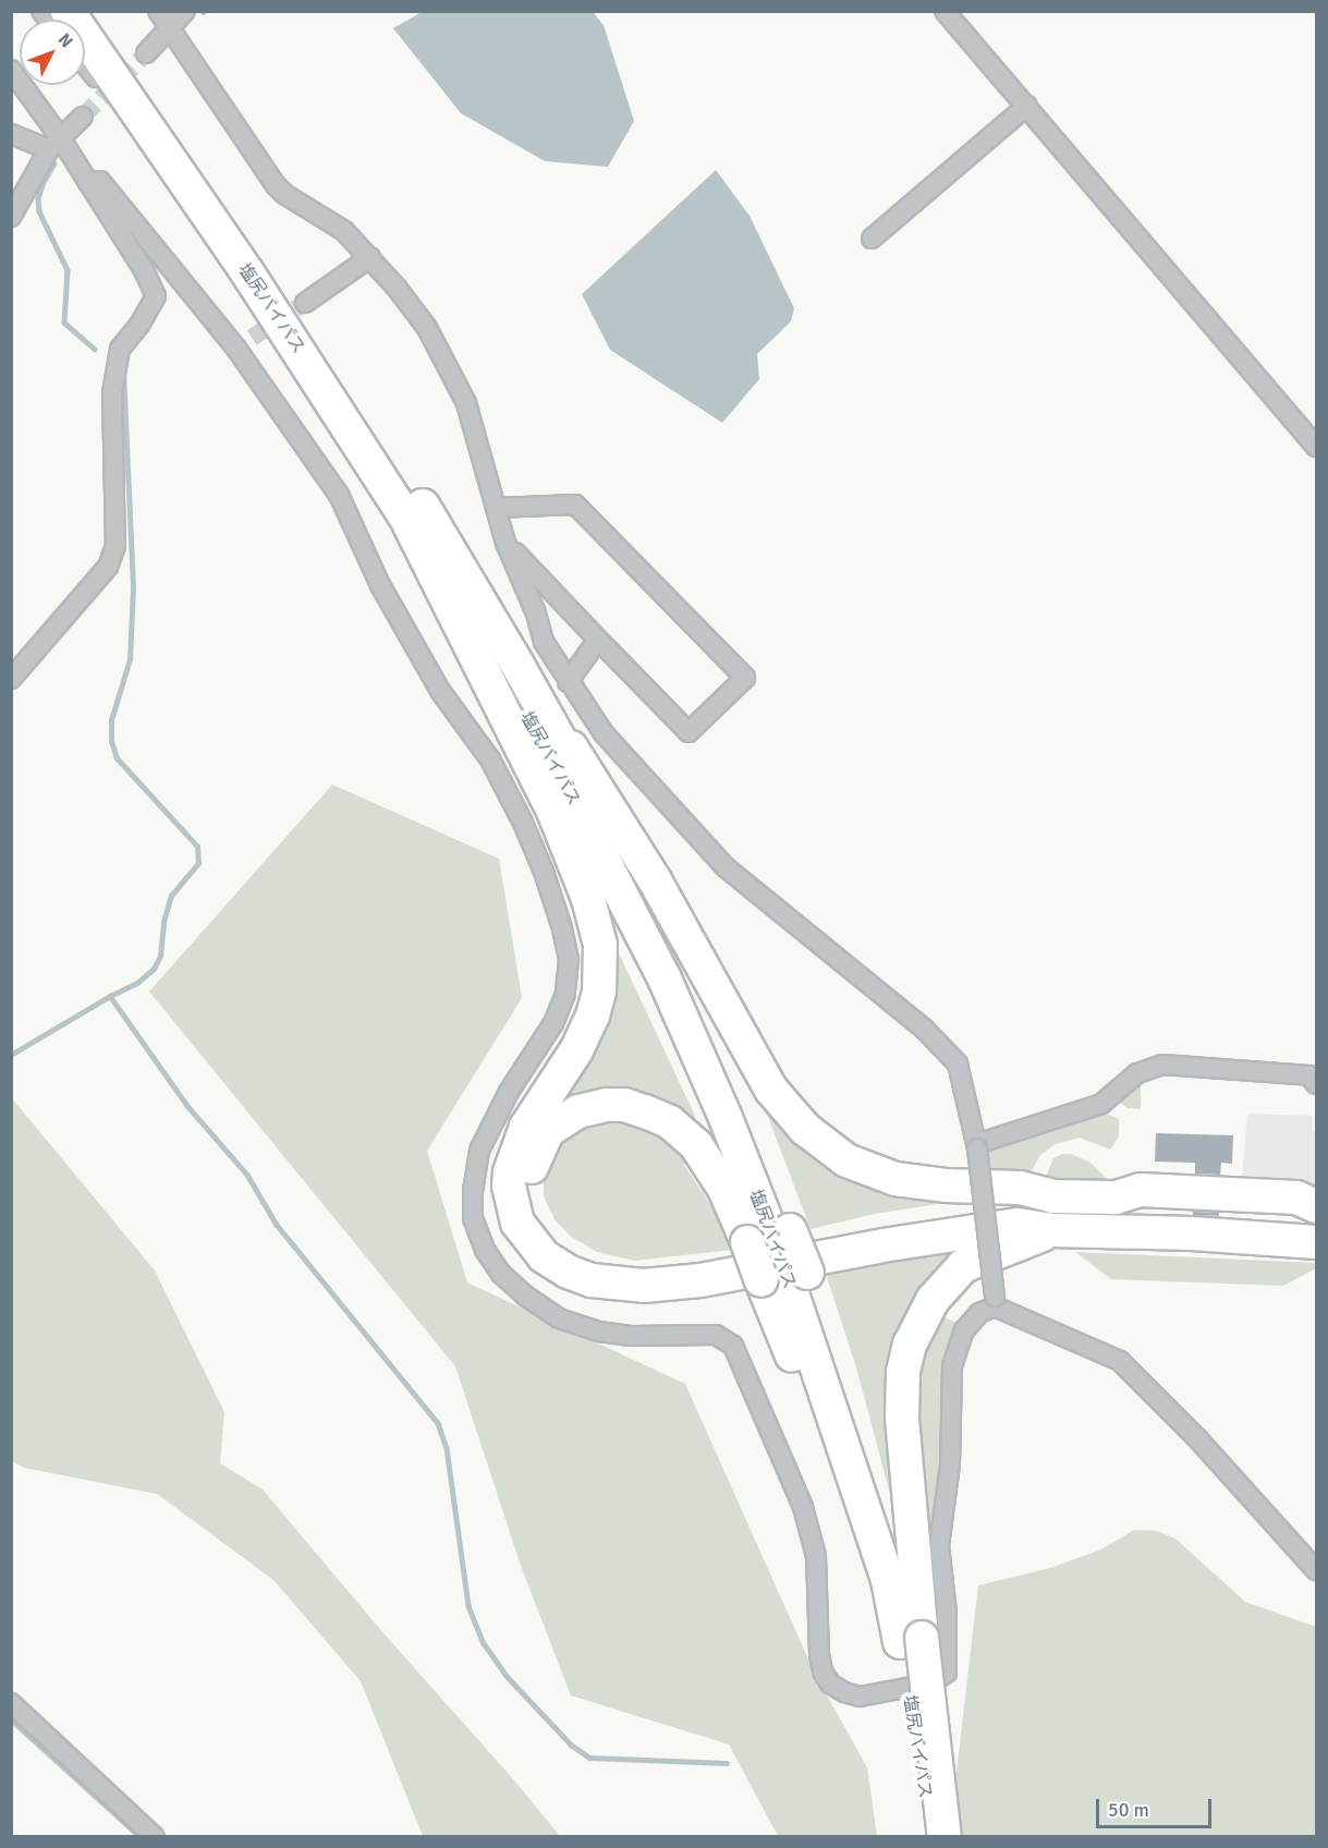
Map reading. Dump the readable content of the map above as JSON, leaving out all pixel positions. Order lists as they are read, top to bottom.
{
  "streets": {
    "highway": ["塩尻バイパス"]
  },
  "scale_bar": "50 m",
  "north": "top right"
}
